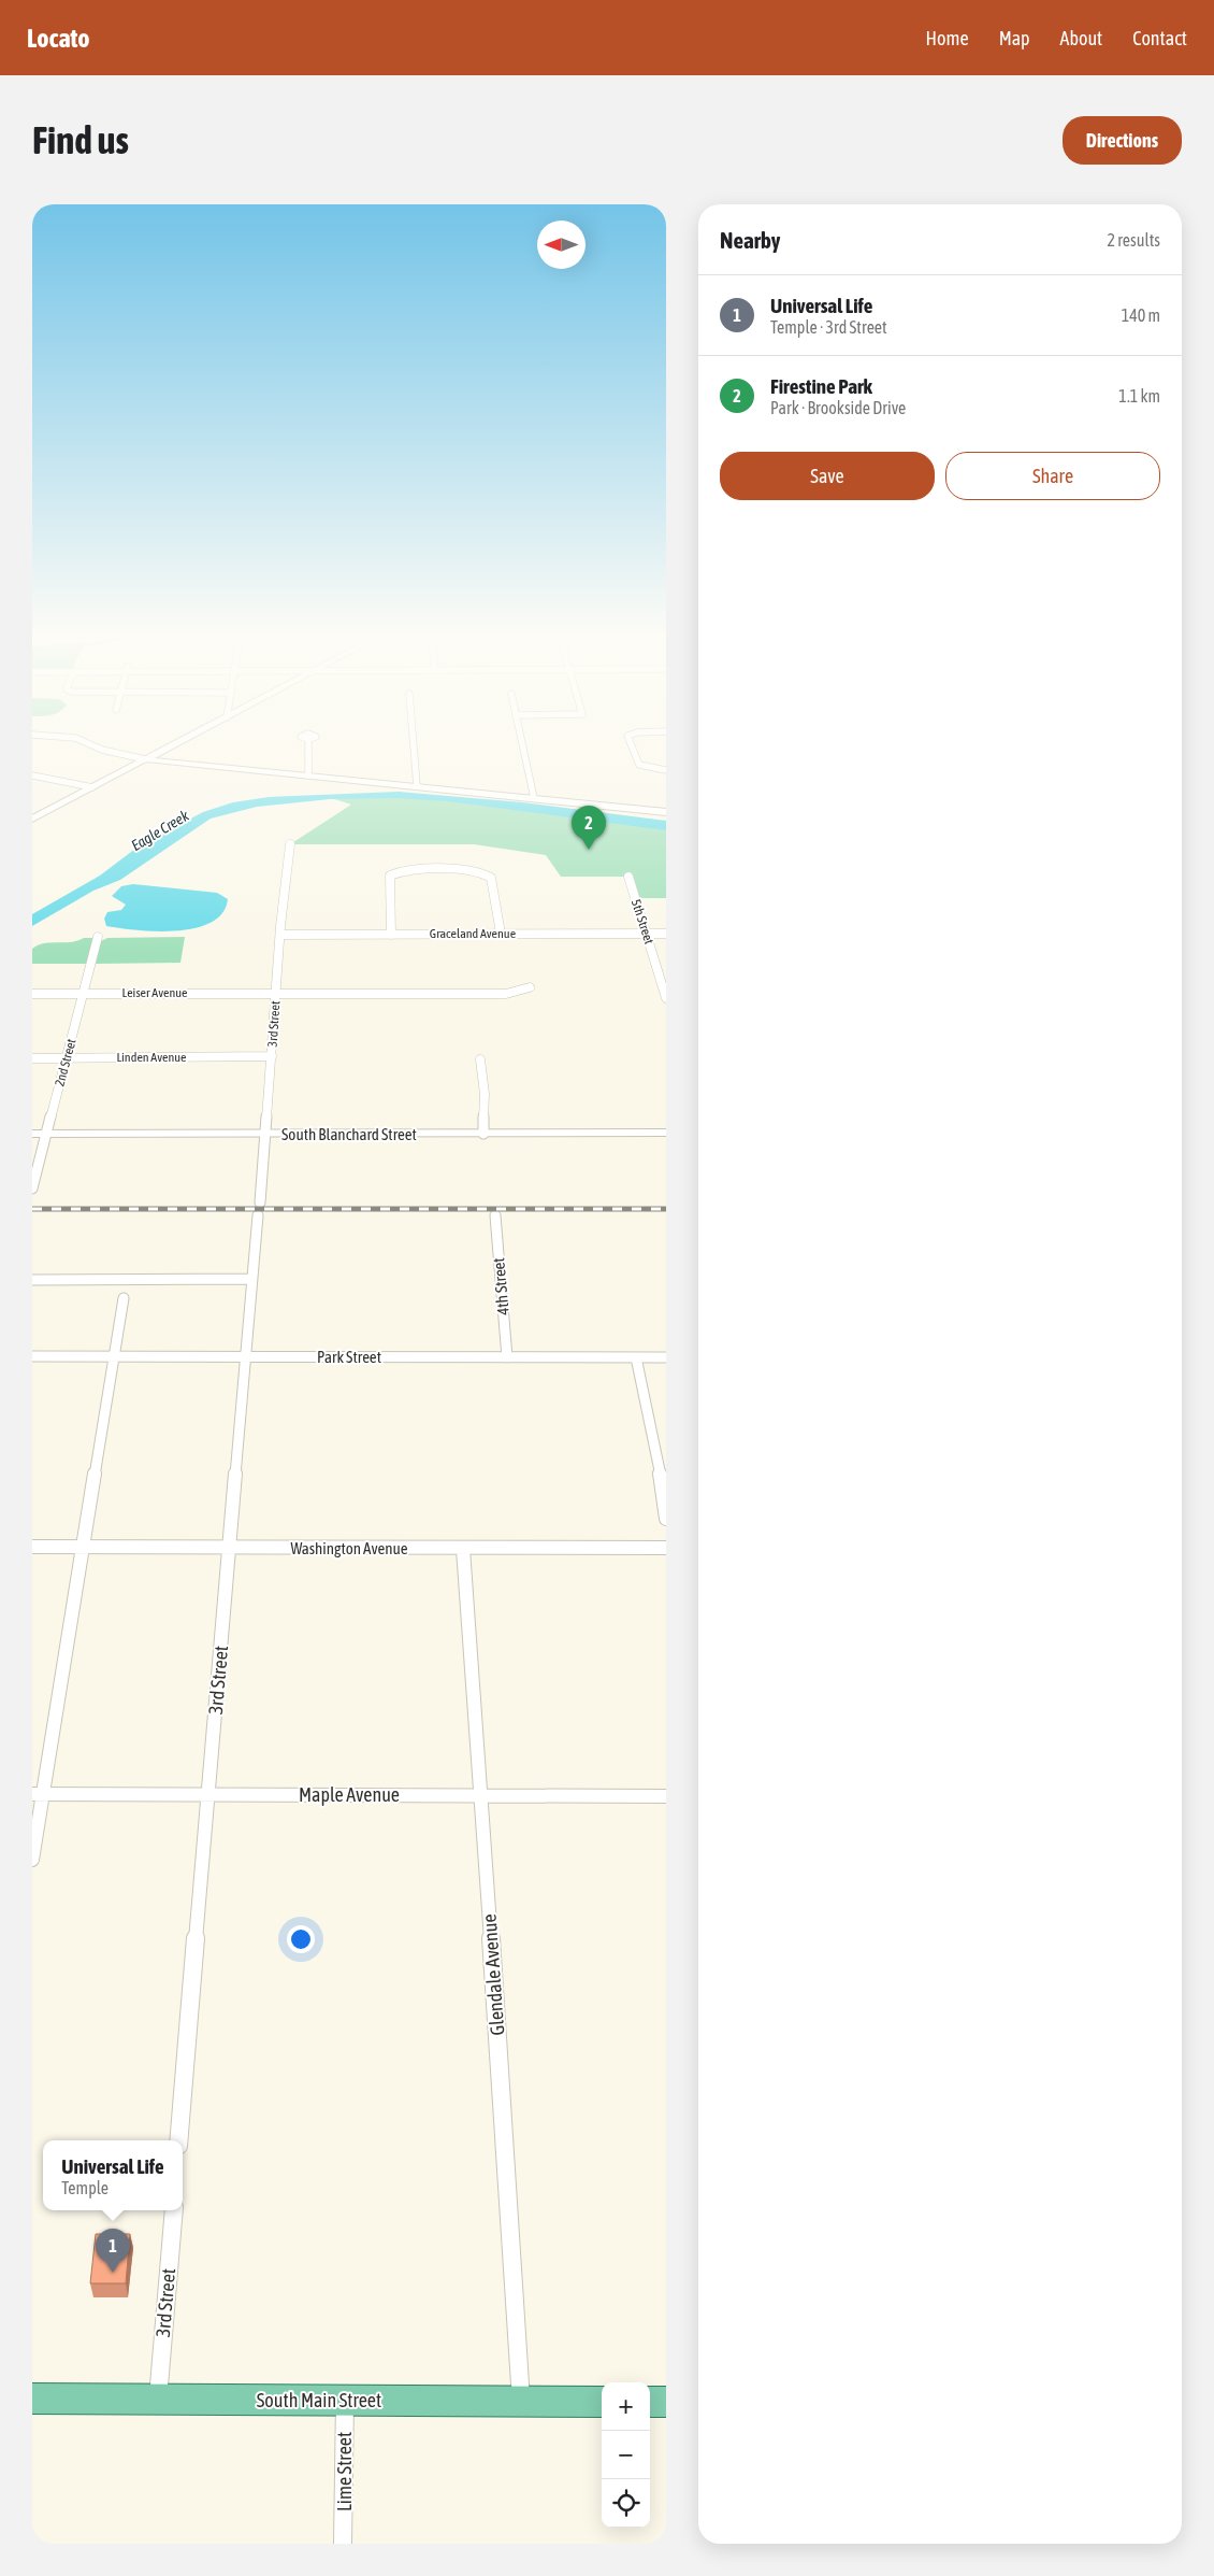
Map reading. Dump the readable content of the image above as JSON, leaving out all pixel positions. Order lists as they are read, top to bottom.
{
  "streets": {
    "main road": ["South Main Street"],
    "street": [
      "5th Street",
      "Graceland Avenue",
      "Leiser Avenue",
      "3rd Street",
      "Linden Avenue",
      "2nd Street",
      "South Blanchard Street",
      "4th Street",
      "Park Street",
      "Washington Avenue",
      "Maple Avenue",
      "Glendale Avenue",
      "Lime Street"
    ]
  },
  "crossings": [
    ["5th Street", "Graceland Avenue"],
    ["Graceland Avenue", "3rd Street"],
    ["Leiser Avenue", "3rd Street"],
    ["Leiser Avenue", "2nd Street"],
    ["3rd Street", "Linden Avenue"],
    ["3rd Street", "South Blanchard Street"],
    ["3rd Street", "Park Street"],
    ["3rd Street", "Washington Avenue"],
    ["3rd Street", "Maple Avenue"],
    ["3rd Street", "South Main Street"],
    ["Linden Avenue", "2nd Street"],
    ["2nd Street", "South Blanchard Street"],
    ["4th Street", "Park Street"],
    ["Washington Avenue", "Glendale Avenue"],
    ["Maple Avenue", "Glendale Avenue"],
    ["Glendale Avenue", "South Main Street"],
    ["South Main Street", "Lime Street"]
  ],
  "water": ["Eagle Creek"],
  "north": "left",
  "page": {
    "header": "Locato",
    "nav": [
      "Home",
      "Map",
      "About",
      "Contact"
    ],
    "buttons": [
      "Directions",
      ["Save", "Share"]
    ],
    "title": "Find us",
    "heading": ["Nearby", "2 results"],
    "list": [
      {
        "mark": "1",
        "name": "Universal Life",
        "note": "Temple · 3rd Street",
        "value": "140 m"
      },
      {
        "mark": "2",
        "name": "Firestine Park",
        "note": "Park · Brookside Drive",
        "value": "1.1 km"
      }
    ],
    "pins": ["2", "1"],
    "popup": ["Universal Life", "Temple"],
    "map_buttons": ["+", "−"]
  }
}
